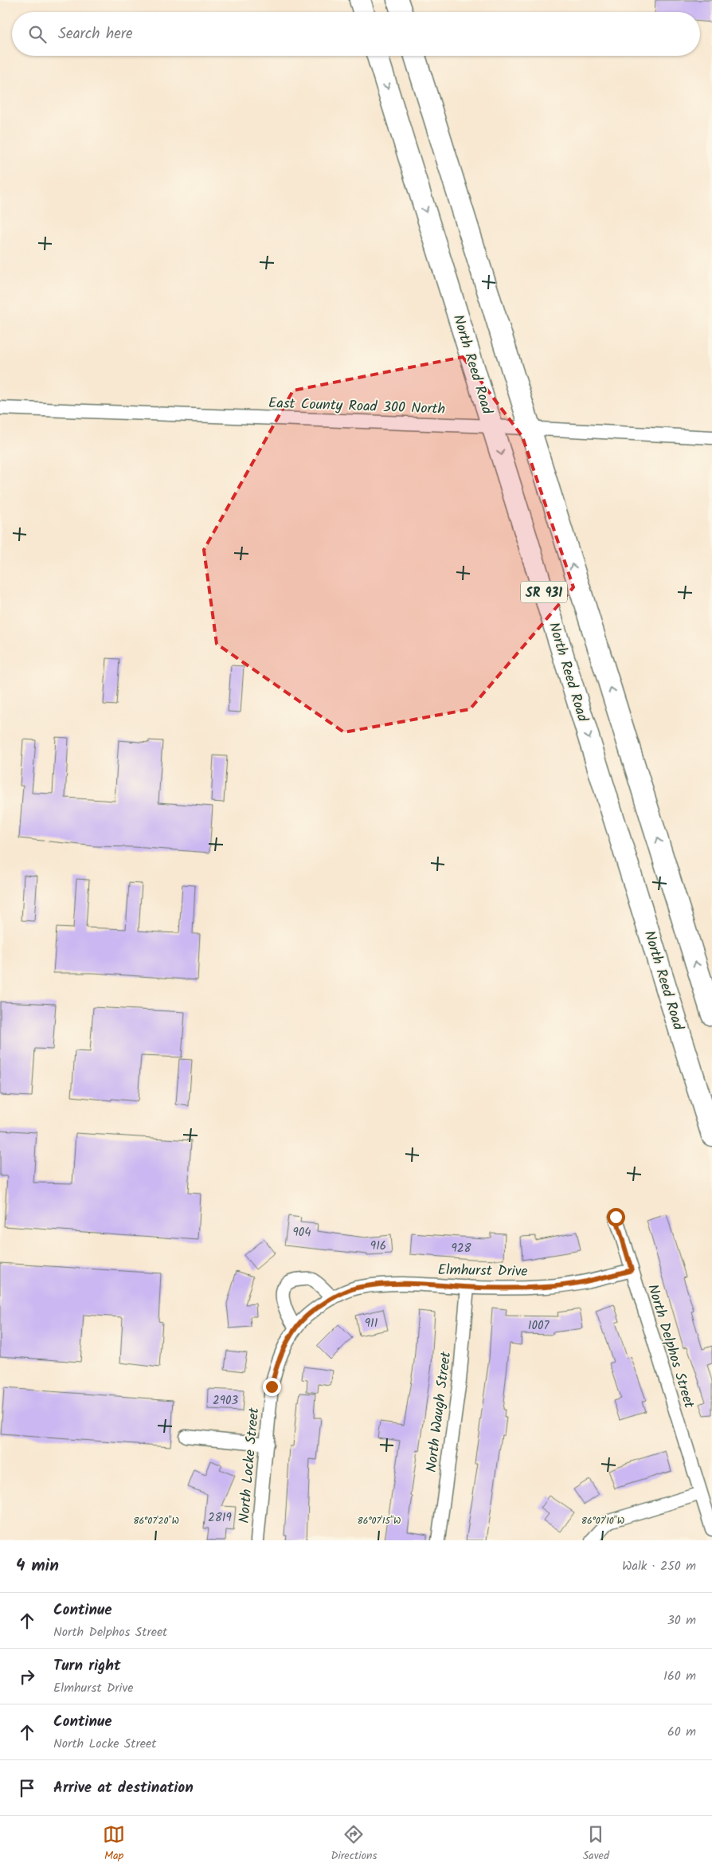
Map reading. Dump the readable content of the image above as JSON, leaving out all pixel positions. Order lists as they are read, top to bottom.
{
  "streets": {
    "main road": ["North Reed Road", "SR 931"],
    "street": [
      "East County Road 300 North",
      "Elmhurst Drive",
      "North Delphos Street",
      "North Waugh Street",
      "North Locke Street"
    ]
  },
  "crossings": [
    ["North Reed Road", "East County Road 300 North"],
    ["East County Road 300 North", "SR 931"],
    ["Elmhurst Drive", "North Delphos Street"],
    ["Elmhurst Drive", "North Waugh Street"],
    ["Elmhurst Drive", "North Locke Street"]
  ],
  "house_numbers": [
    "904",
    "916",
    "928",
    "911",
    "1007",
    "2903",
    "2819"
  ],
  "page": {
    "search": "Search here",
    "heading": ["4 min", "Walk · 250 m"],
    "list": [
      ["Continue", "North Delphos Street", "30 m"],
      ["Turn right", "Elmhurst Drive", "160 m"],
      ["Continue", "North Locke Street", "60 m"],
      "Arrive at destination"
    ],
    "nav": ["Map", "Directions", "Saved"]
  },
  "coordinates": ["86°07'20\"W", "86°07'15\"W", "86°07'10\"W"]
}
